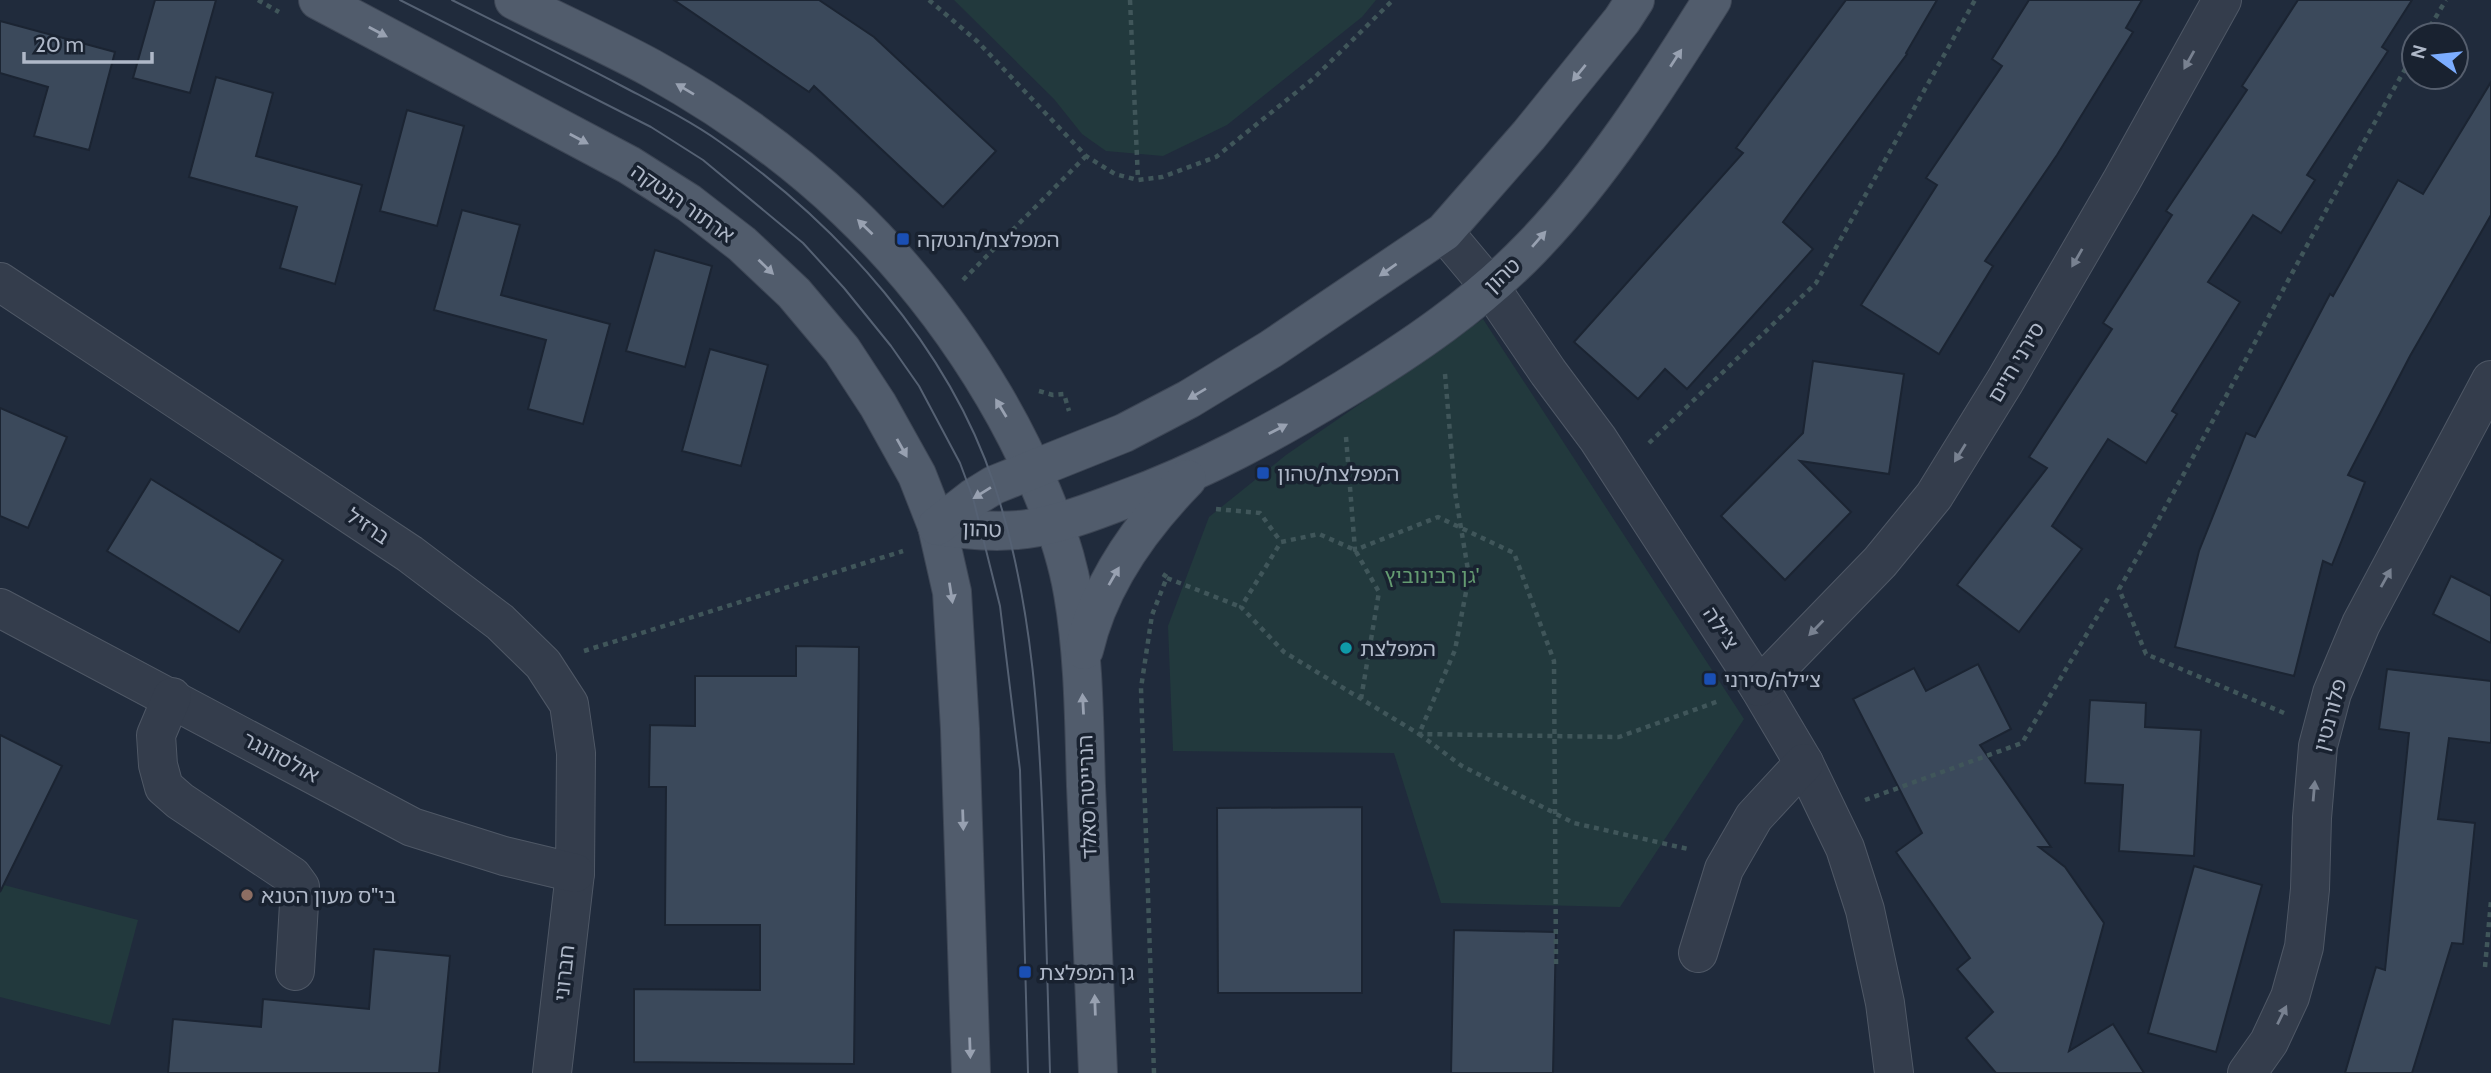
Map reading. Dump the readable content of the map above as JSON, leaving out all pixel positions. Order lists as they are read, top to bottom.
{
  "streets": {
    "main road": ["ארתור הנטקה", "טהון", "הנרייטה סאלד"],
    "street": [
      "סירני חיים",
      "ברזיל",
      "צ'ילה",
      "פלורנטין",
      "אולסוונגר",
      "חברוני"
    ]
  },
  "crossings": [
    ["ארתור הנטקה", "טהון"],
    ["טהון", "צ'ילה"],
    ["טהון", "הנרייטה סאלד"],
    ["סירני חיים", "צ'ילה"],
    ["ברזיל", "אולסוונגר"],
    ["ברזיל", "חברוני"],
    ["אולסוונגר", "חברוני"]
  ],
  "one_way": ["סירני חיים", "פלורנטין"],
  "parks": ["גן רבינוביץ'"],
  "places": {
    "transit": [
      "המפלצת/הנטקה",
      "המפלצת/טהון",
      "צ׳ילה/סירני",
      "גן המפלצת"
    ],
    "other": ["המפלצת", "בי\"ס מעון הטנא"]
  },
  "scale_bar": "20 m",
  "north": "left"
}
